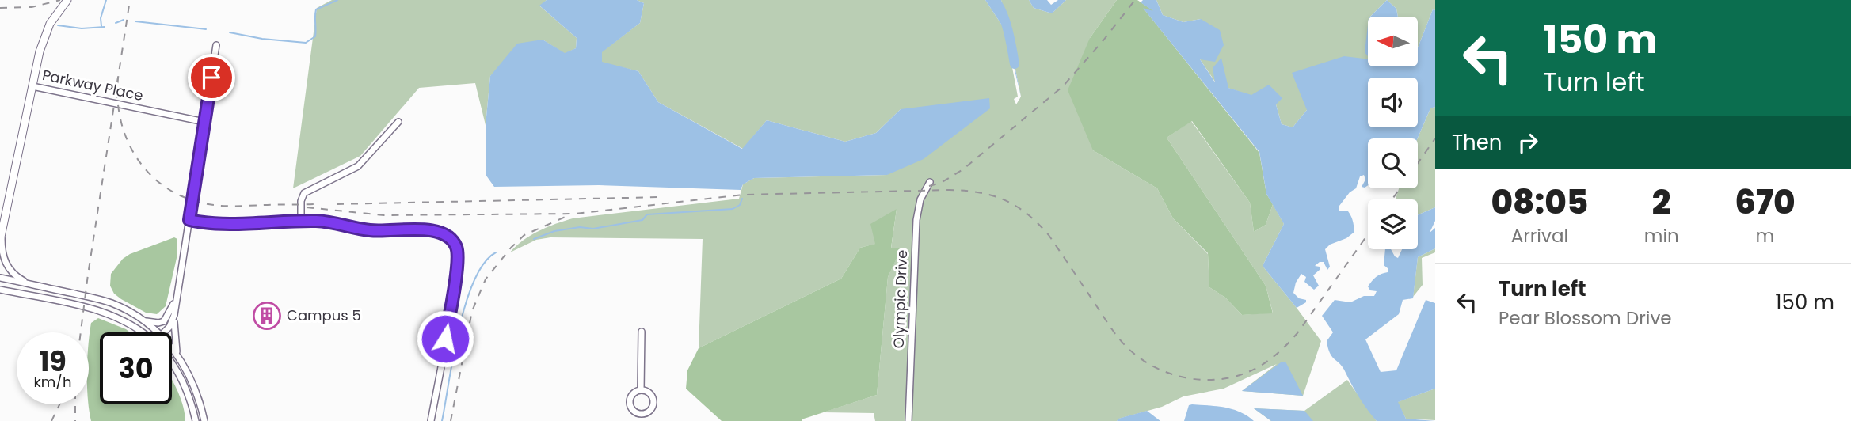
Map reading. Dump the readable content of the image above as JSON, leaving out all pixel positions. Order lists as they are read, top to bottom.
{
  "streets": {
    "main road": ["Parkway Place"],
    "street": ["Olympic Drive"]
  },
  "places": {
    "building": ["Campus 5"]
  },
  "north": "left",
  "page": {
    "turn": ["150 m", "Turn left"],
    "then": "Then",
    "eta": [
      "08:05",
      "Arrival",
      "2",
      "min",
      "670",
      "m"
    ],
    "list": [
      {
        "name": "Turn left",
        "note": "Pear Blossom Drive",
        "value": "150 m"
      }
    ],
    "speed": "19 km/h",
    "limit": "30"
  }
}
